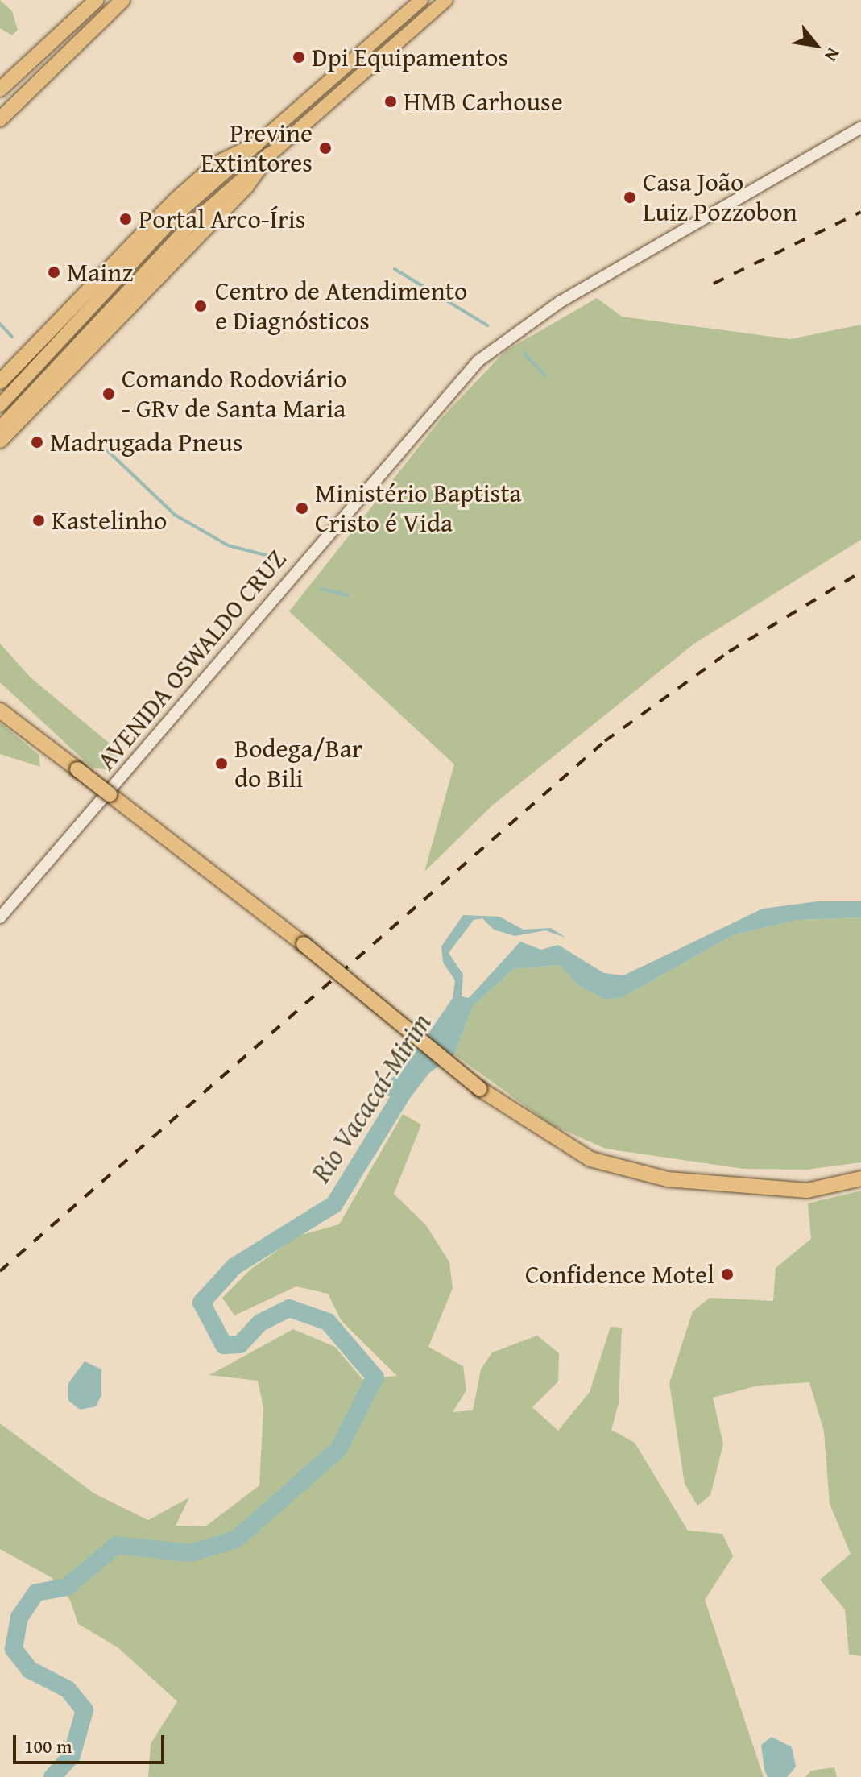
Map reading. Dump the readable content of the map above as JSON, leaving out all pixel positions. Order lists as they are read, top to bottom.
{
  "streets": {
    "street": ["AVENIDA OSWALDO CRUZ"]
  },
  "water": ["Rio Vacacaí-Mirim"],
  "places": [
    "Dpi Equipamentos",
    "HMB Carhouse",
    "Previne Extintores",
    "Casa João Luiz Pozzobon",
    "Portal Arco-Íris",
    "Mainz",
    "Centro de Atendimento e Diagnósticos",
    "Comando Rodoviário - GRv de Santa Maria",
    "Madrugada Pneus",
    "Ministério Baptista Cristo é Vida",
    "Kastelinho",
    "Bodega/Bar do Bili",
    "Confidence Motel"
  ],
  "scale_bar": "100 m",
  "north": "bottom right"
}
